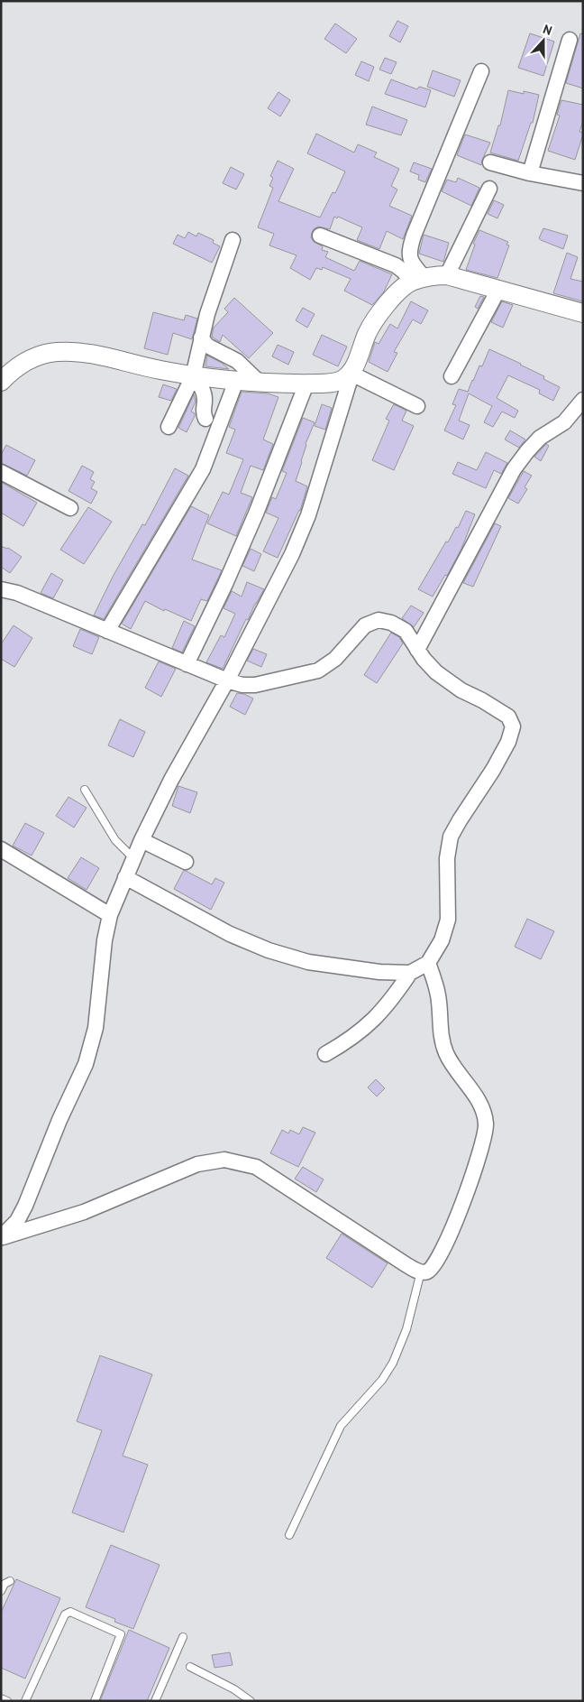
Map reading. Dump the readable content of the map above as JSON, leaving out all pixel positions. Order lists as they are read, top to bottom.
{
  "north": "top"
}
